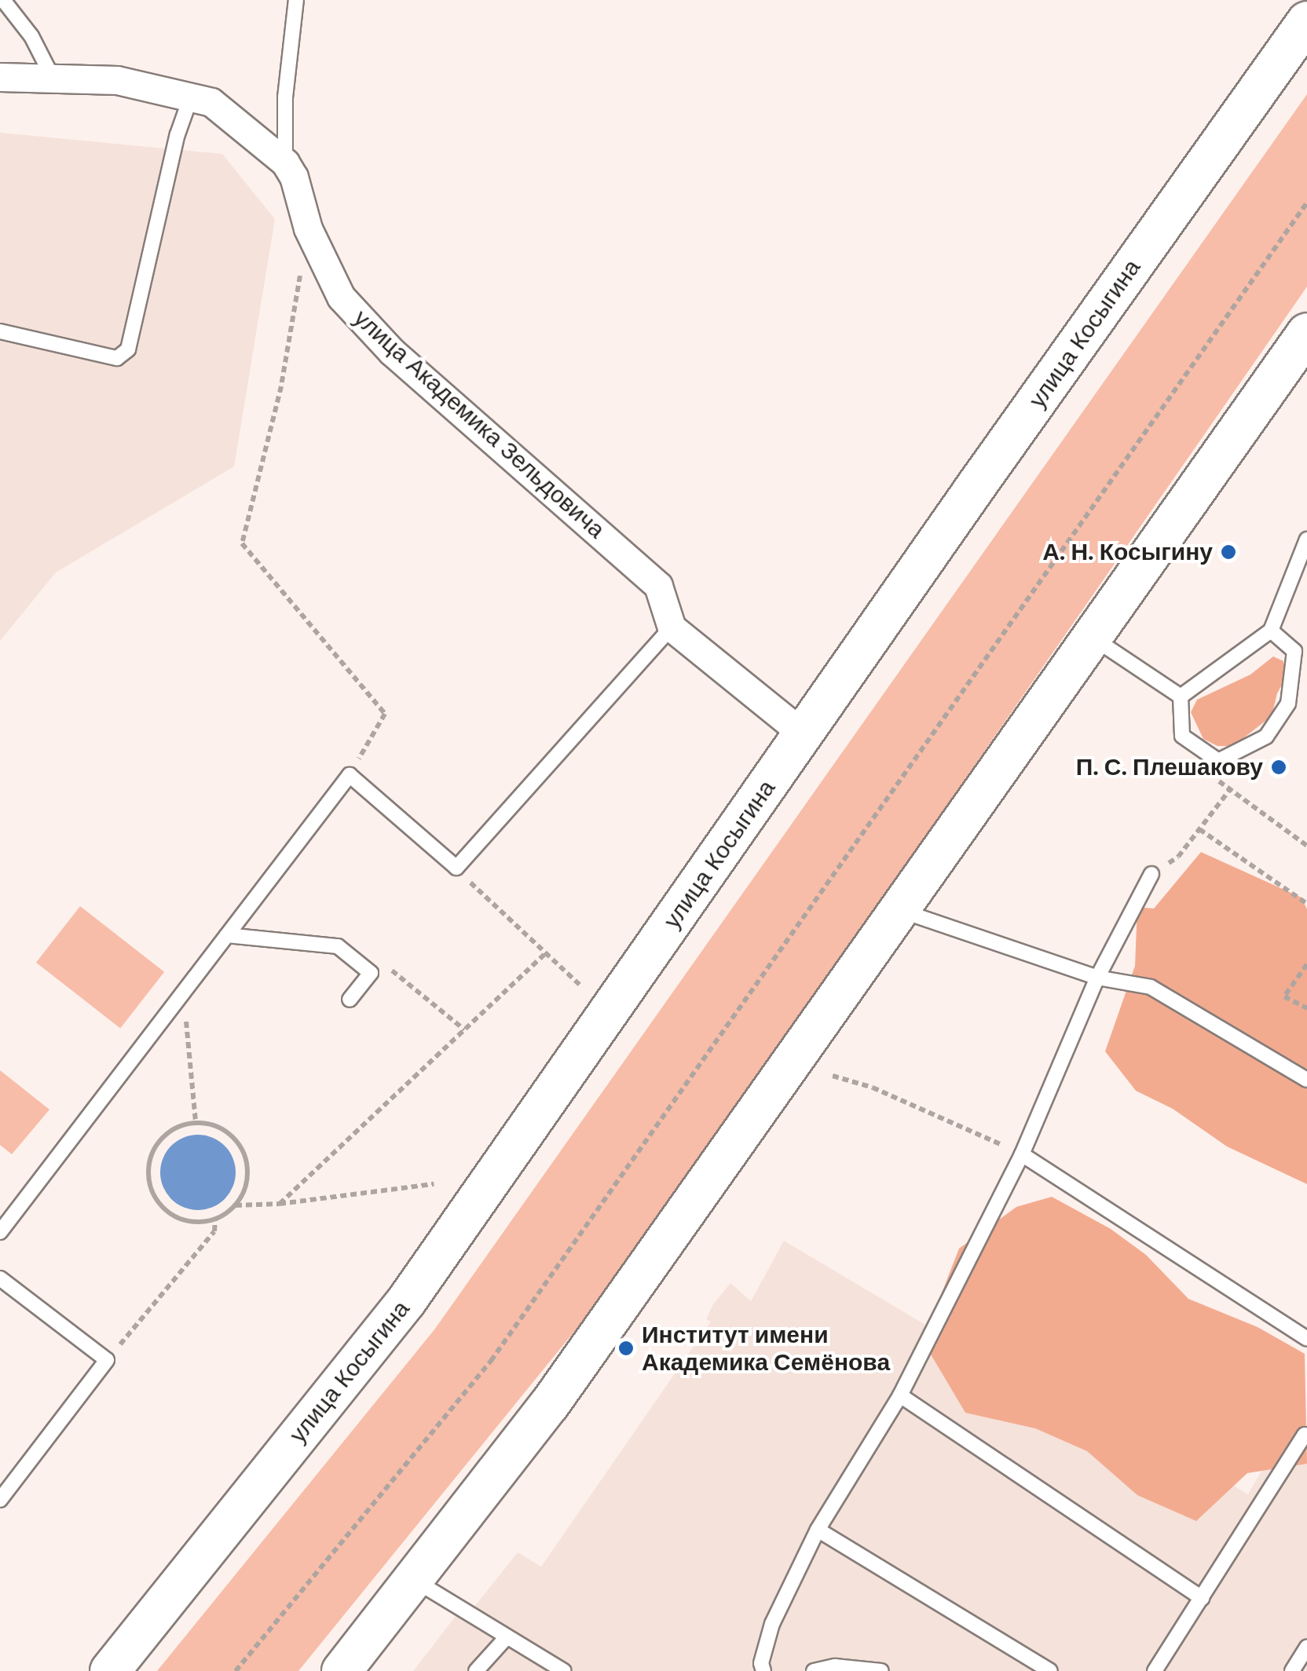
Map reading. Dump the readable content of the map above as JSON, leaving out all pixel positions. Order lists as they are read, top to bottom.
{
  "streets": {
    "main road": ["улица Косыгина"],
    "street": ["улица Академика Зельдовича"]
  },
  "places": ["А. Н. Косыгину", "П. С. Плешакову", "Институт имени Академика Семёнова"]
}
